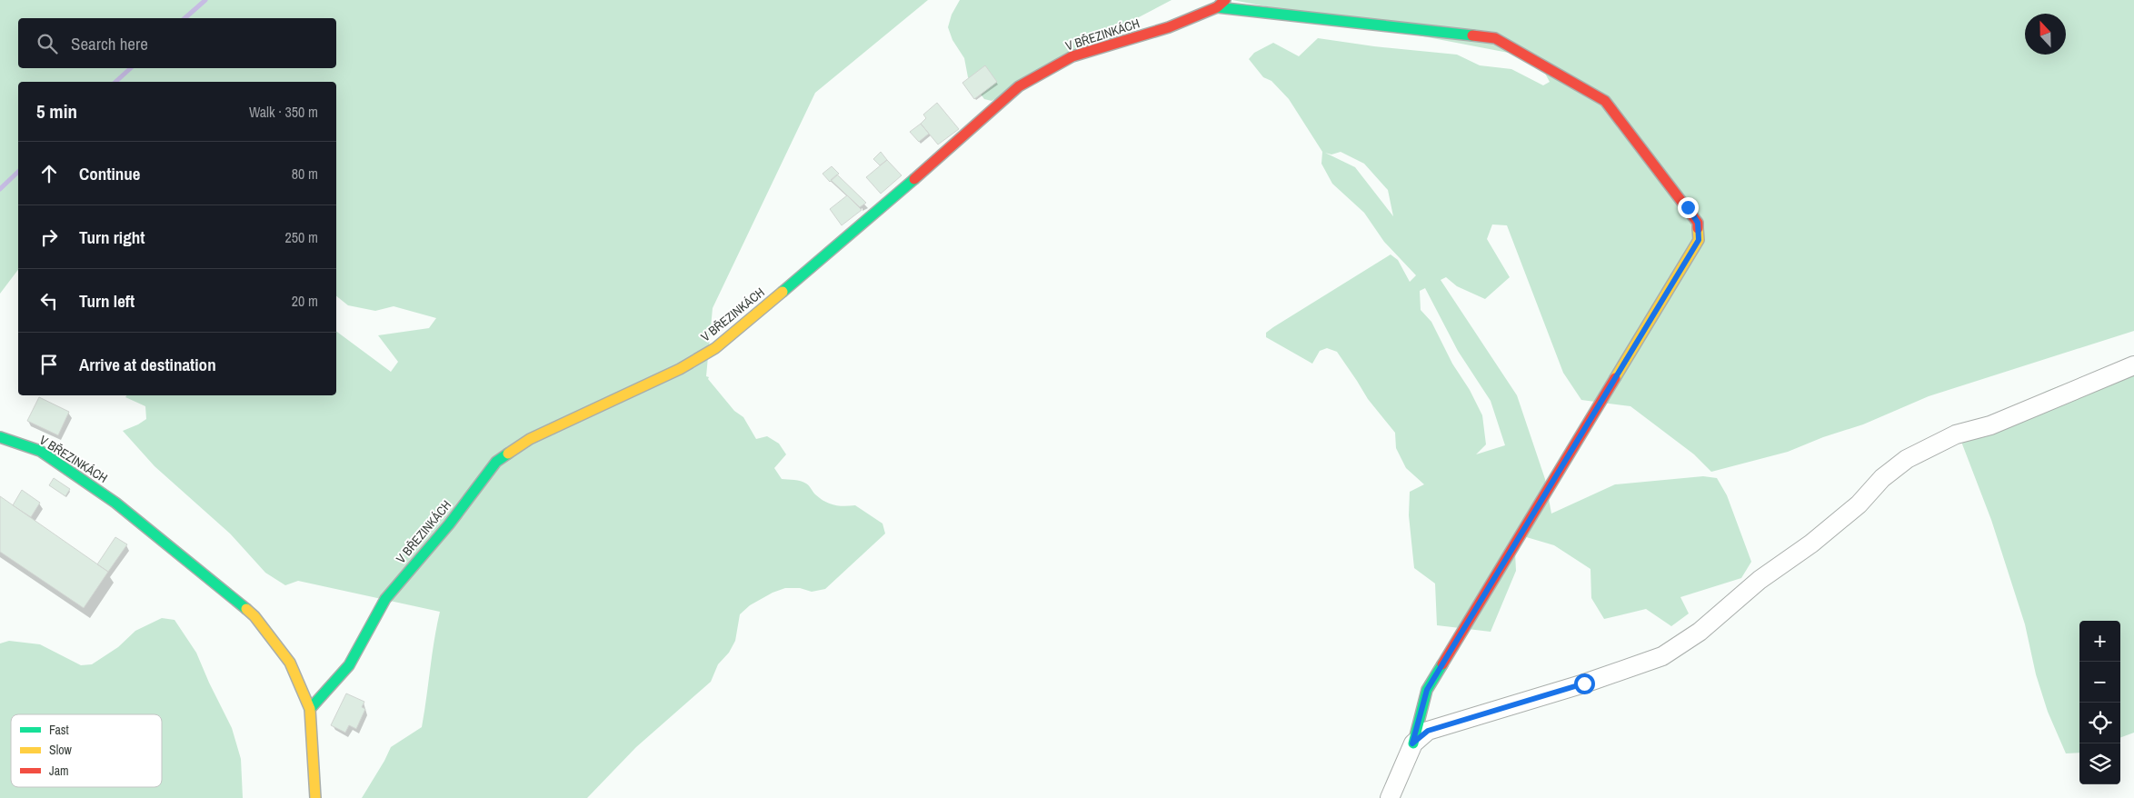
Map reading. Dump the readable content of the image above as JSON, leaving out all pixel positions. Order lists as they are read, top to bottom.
{
  "streets": {
    "street": ["V BŘEZINKÁCH"]
  },
  "legend": ["Fast", "Slow", "Jam"],
  "north": "top",
  "page": {
    "search": "Search here",
    "heading": ["5 min", "Walk · 350 m"],
    "list": [
      ["Continue", "80 m"],
      ["Turn right", "250 m"],
      ["Turn left", "20 m"],
      "Arrive at destination"
    ],
    "map_buttons": ["+", "−"]
  }
}
